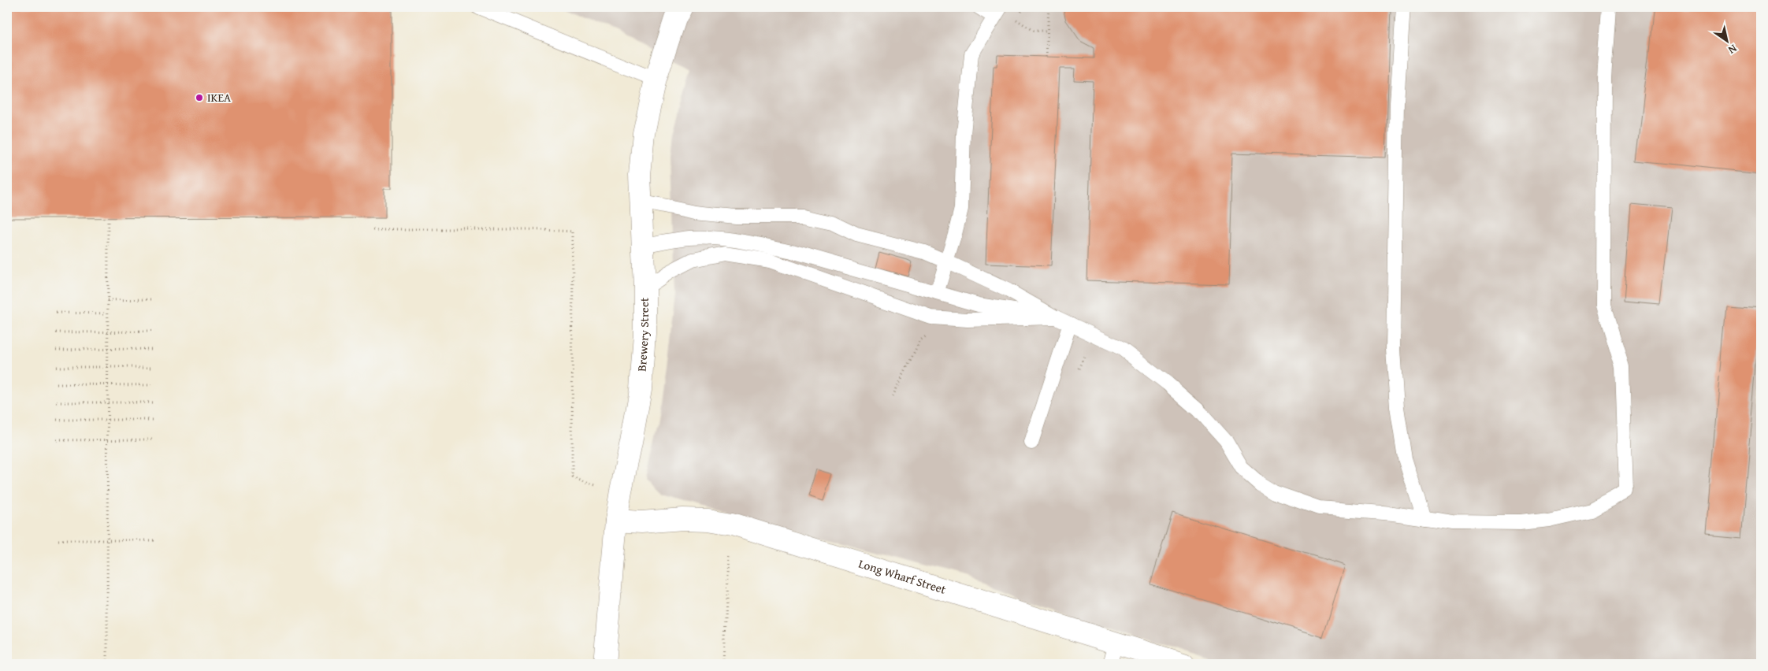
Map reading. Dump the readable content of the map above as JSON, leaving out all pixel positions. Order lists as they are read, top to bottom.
{
  "streets": {
    "street": ["Brewery Street", "Long Wharf Street"]
  },
  "crossings": [
    ["Brewery Street", "Long Wharf Street"]
  ],
  "places": ["IKEA"],
  "north": "bottom right"
}
